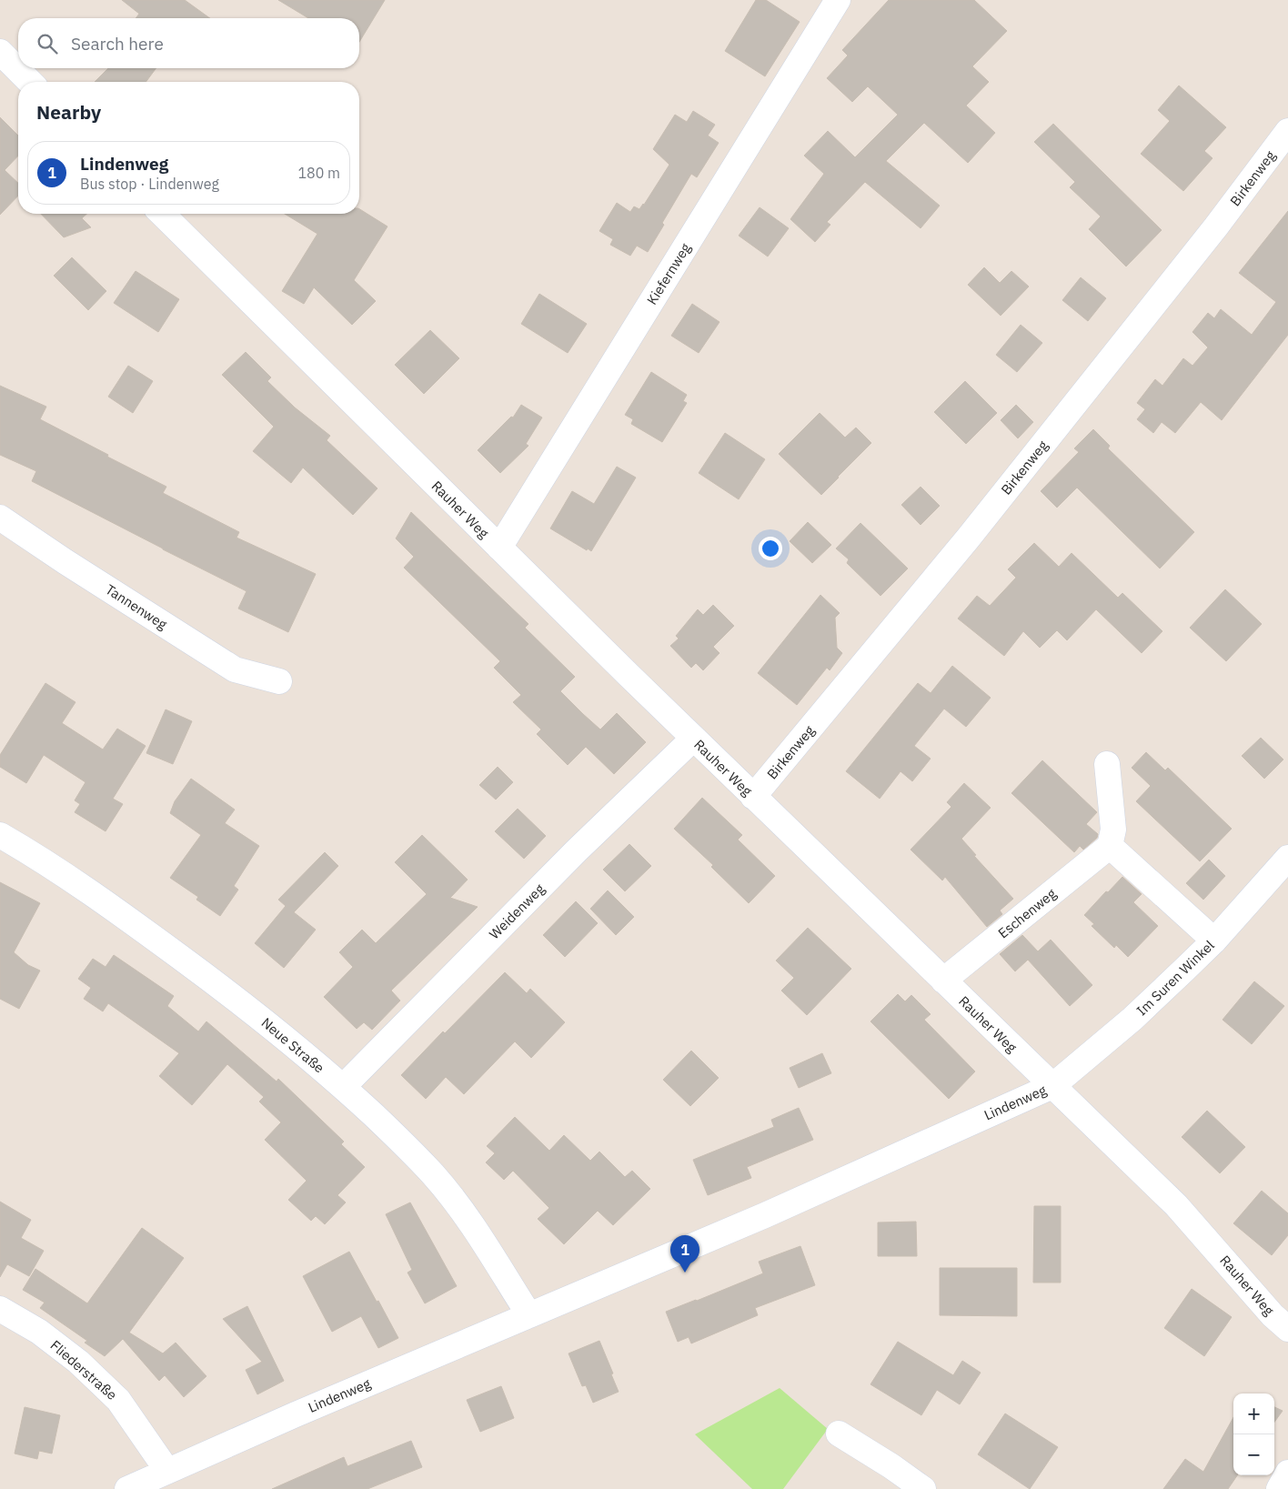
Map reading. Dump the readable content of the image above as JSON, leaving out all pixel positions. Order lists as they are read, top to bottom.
{
  "streets": {
    "street": [
      "Birkenweg",
      "Kiefernweg",
      "Rauher Weg",
      "Tannenweg",
      "Weidenweg",
      "Eschenweg",
      "Im Suren Winkel",
      "Neue Straße",
      "Lindenweg",
      "Fliederstraße"
    ]
  },
  "crossings": [
    ["Birkenweg", "Rauher Weg"],
    ["Kiefernweg", "Rauher Weg"],
    ["Rauher Weg", "Weidenweg"],
    ["Rauher Weg", "Eschenweg"],
    ["Rauher Weg", "Im Suren Winkel"],
    ["Rauher Weg", "Lindenweg"],
    ["Weidenweg", "Neue Straße"],
    ["Im Suren Winkel", "Lindenweg"],
    ["Neue Straße", "Lindenweg"],
    ["Lindenweg", "Fliederstraße"]
  ],
  "page": {
    "search": "Search here",
    "heading": "Nearby",
    "list": [
      {
        "mark": "1",
        "name": "Lindenweg",
        "note": "Bus stop · Lindenweg",
        "value": "180 m"
      }
    ],
    "pins": "1",
    "map_buttons": ["+", "−"]
  }
}
